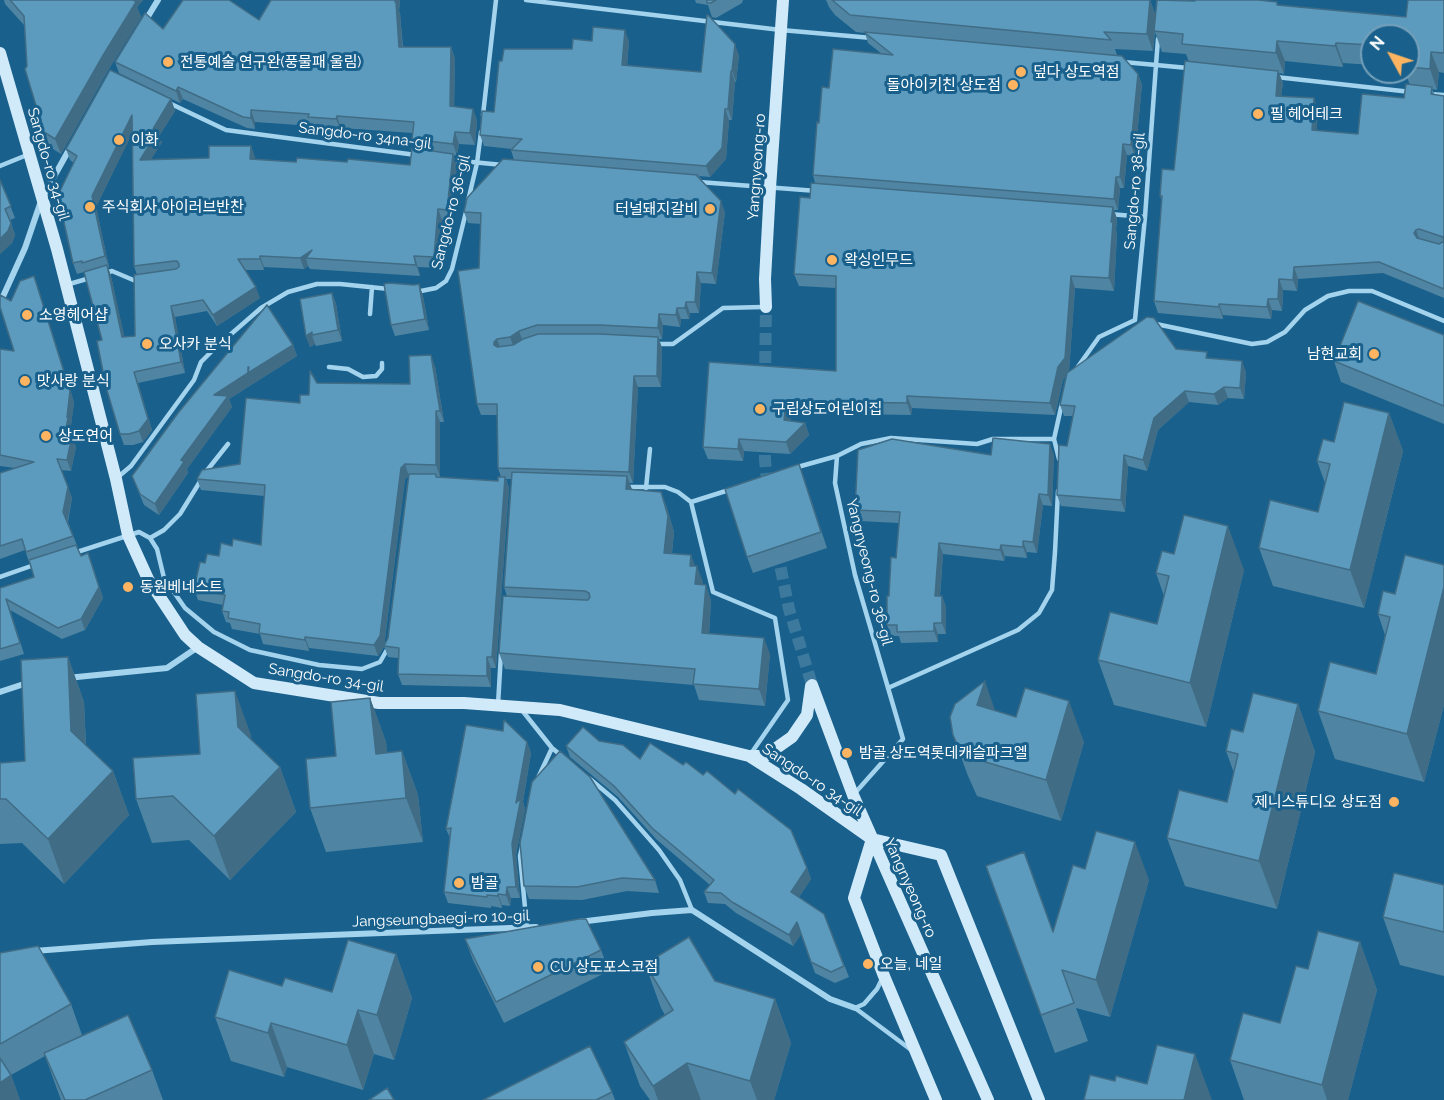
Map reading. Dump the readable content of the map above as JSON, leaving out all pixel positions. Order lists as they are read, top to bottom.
{
  "streets": {
    "main road": ["Sangdo-ro 34-gil", "Yangnyeong-ro"],
    "street": ["Jangseungbaegi-ro 10-gil"],
    "lane": [
      "Sangdo-ro 34na-gil",
      "Sangdo-ro 38-gil",
      "Sangdo-ro 36-gil",
      "Yangnyeong-ro 36-gil"
    ]
  },
  "crossings": [
    ["Sangdo-ro 34na-gil", "Sangdo-ro 36-gil"],
    ["Sangdo-ro 34-gil", "Yangnyeong-ro"],
    ["Yangnyeong-ro", "Yangnyeong-ro 36-gil"]
  ],
  "places": [
    "전통예술 연구완(풍물패 울림)",
    "덮다 상도역점",
    "돌아이키친 상도점",
    "필 헤어테크",
    "이화",
    "주식회사 아이러브반찬",
    "터널돼지갈비",
    "왁싱인무드",
    "소영헤어샵",
    "오사카 분식",
    "남현교회",
    "맛사랑 분식",
    "구립상도어린이집",
    "상도연어",
    "동원베네스트",
    "밤골.상도역롯데캐슬파크엘",
    "제니스튜디오 상도점",
    "밤골",
    "오늘, 네일",
    "CU 상도포스코점"
  ],
  "north": "top left"
}
